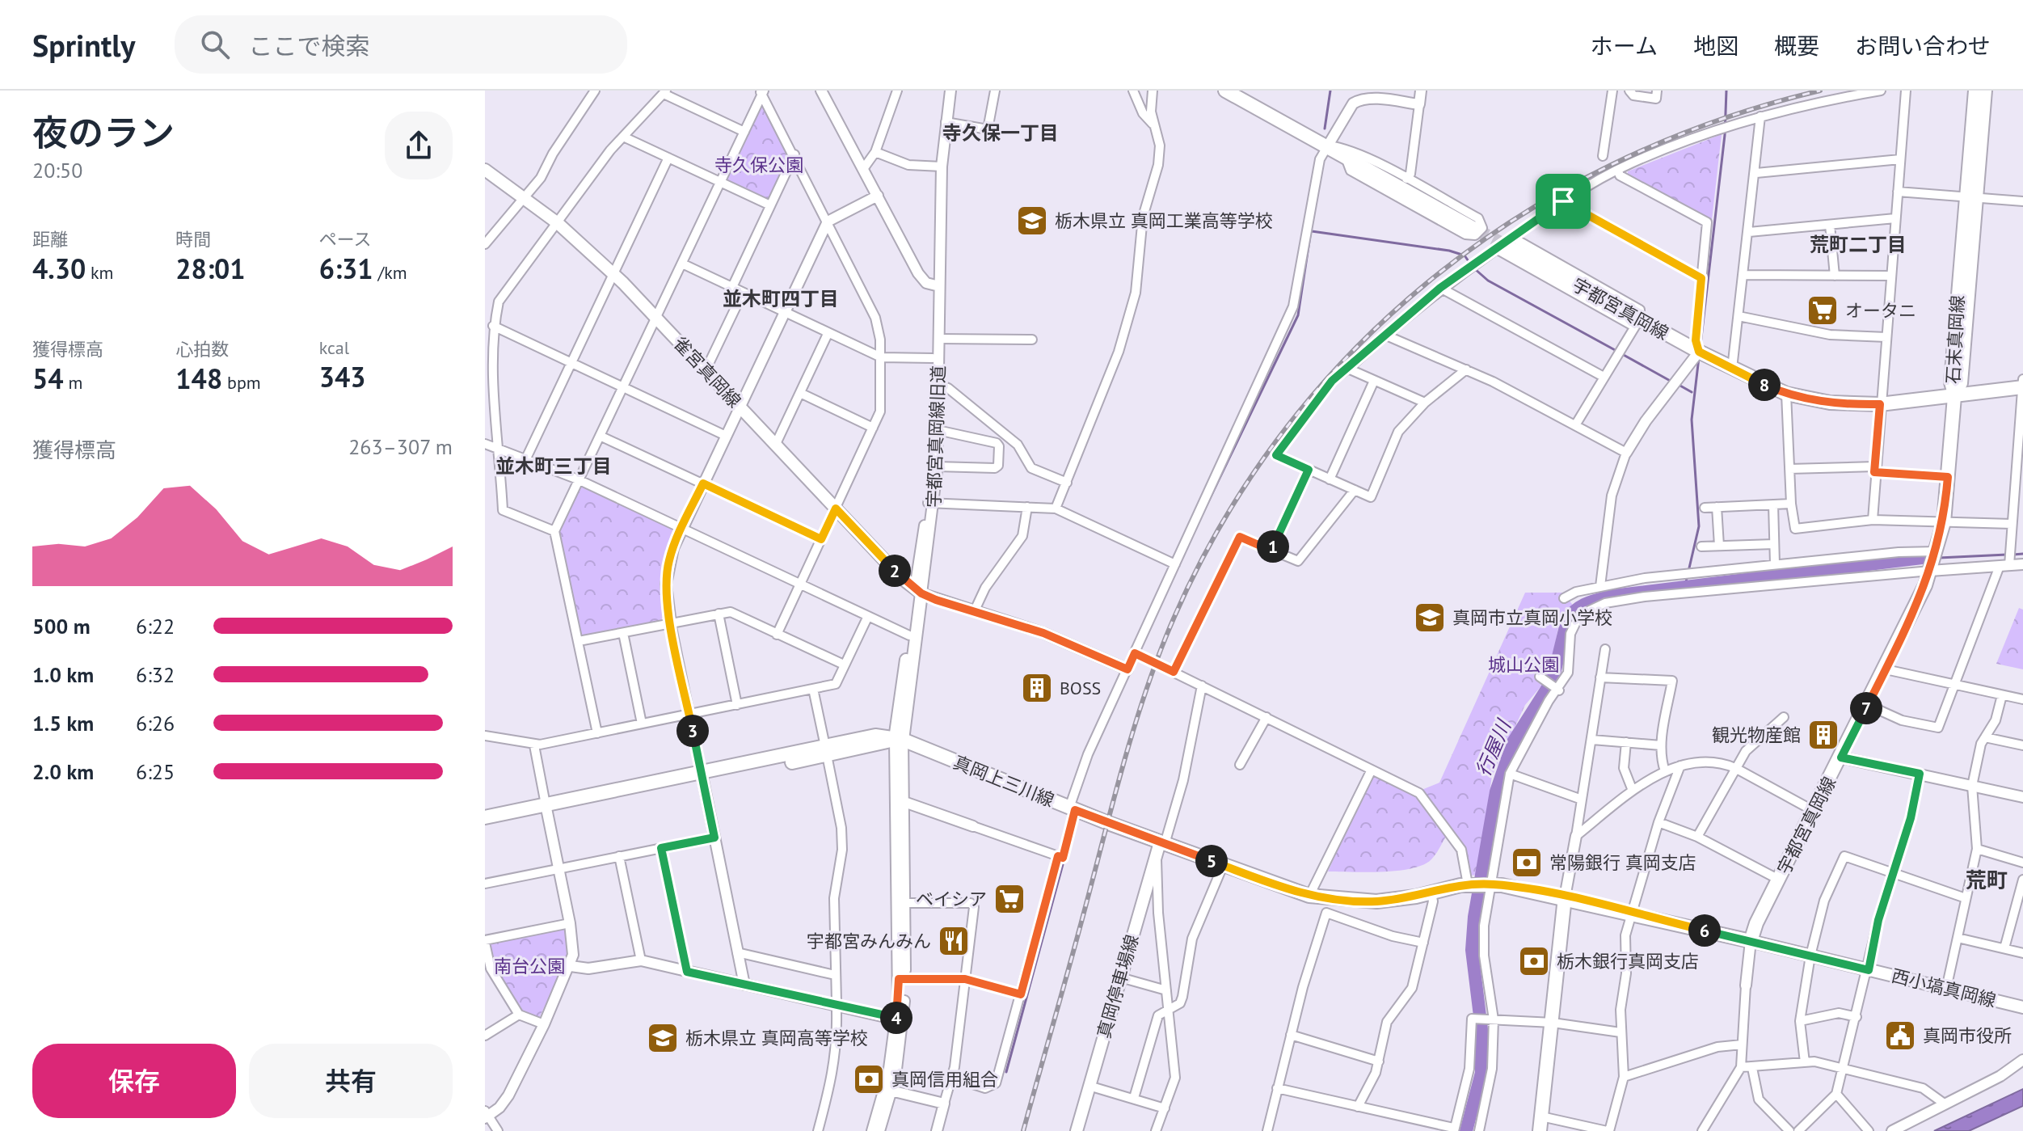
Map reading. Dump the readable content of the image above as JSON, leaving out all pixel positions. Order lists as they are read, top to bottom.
{
  "streets": {
    "main road": [
      "宇都宮真岡線",
      "石末真岡線",
      "雀宮真岡線",
      "真岡上三川線",
      "真岡停車場線",
      "西小塙真岡線"
    ],
    "street": ["宇都宮真岡線旧道"]
  },
  "crossings": [
    ["宇都宮真岡線", "石末真岡線"],
    ["宇都宮真岡線", "真岡上三川線"],
    ["宇都宮真岡線", "西小塙真岡線"],
    ["雀宮真岡線", "宇都宮真岡線旧道"],
    ["真岡上三川線", "真岡停車場線"],
    ["真岡上三川線", "西小塙真岡線"]
  ],
  "districts": [
    "寺久保一丁目",
    "荒町二丁目",
    "並木町四丁目",
    "並木町三丁目",
    "荒町"
  ],
  "water": ["行屋川"],
  "parks": ["寺久保公園", "城山公園", "南台公園"],
  "places": {
    "school or university": ["栃木県立 真岡工業高等学校", "真岡市立真岡小学校", "栃木県立 真岡高等学校"],
    "supermarket": ["オータニ", "ベイシア"],
    "building": ["BOSS", "観光物産館"],
    "bank": ["常陽銀行 真岡支店", "栃木銀行真岡支店", "真岡信用組合"],
    "restaurant": ["宇都宮みんみん"],
    "public building": ["真岡市役所"]
  },
  "page": {
    "header": "Sprintly",
    "search": "ここで検索",
    "nav": [
      "ホーム",
      "地図",
      "概要",
      "お問い合わせ"
    ],
    "heading": ["夜のラン", "20:50"],
    "stats": [
      ["距離", "4.30 km"],
      ["時間", "28:01"],
      ["ペース", "6:31 /km"],
      ["獲得標高", "54 m"],
      ["心拍数", "148 bpm"],
      ["kcal", "343"]
    ],
    "pins": [
      "8",
      "1",
      "2",
      "7",
      "3",
      "5",
      "6",
      "4"
    ],
    "chart": ["獲得標高", "263–307 m"],
    "list": [
      {
        "name": "500 m",
        "note": "6:22"
      },
      {
        "name": "1.0 km",
        "note": "6:32"
      },
      {
        "name": "1.5 km",
        "note": "6:26"
      },
      {
        "name": "2.0 km",
        "note": "6:25"
      }
    ],
    "buttons": ["保存", "共有"]
  }
}
